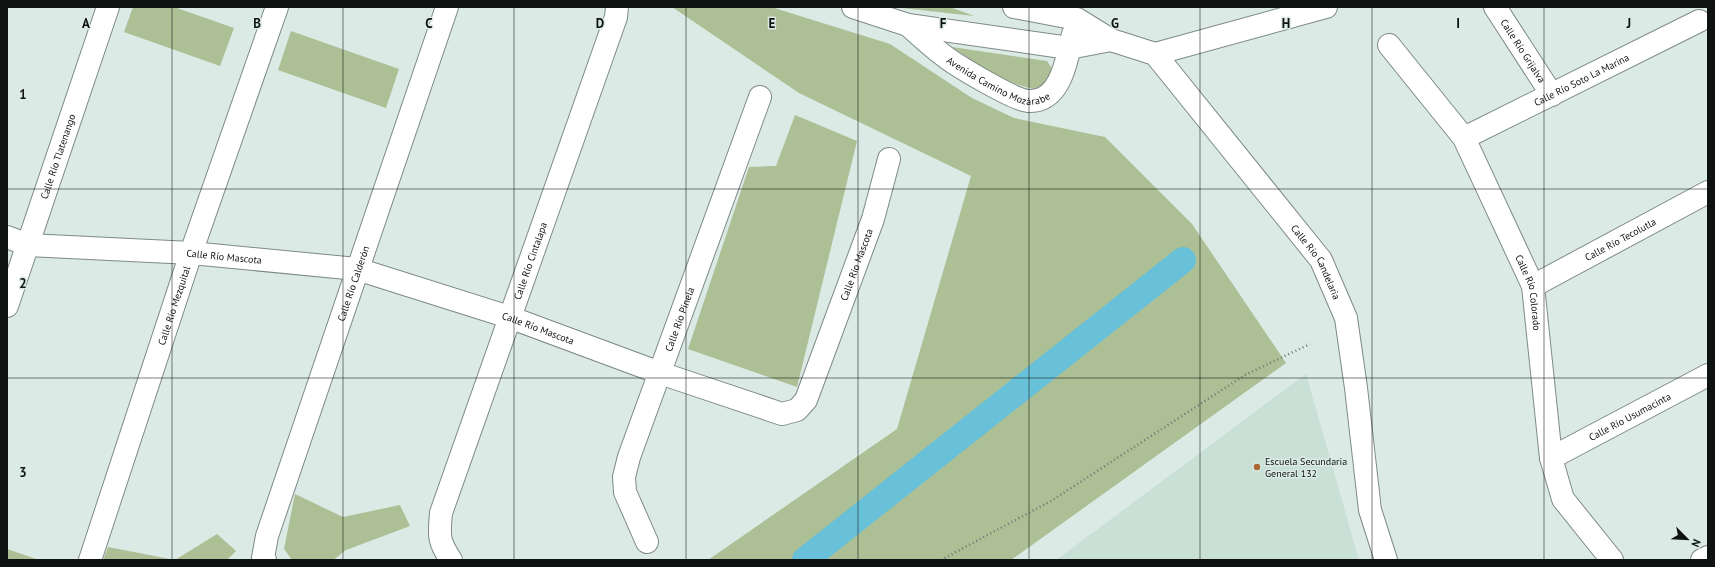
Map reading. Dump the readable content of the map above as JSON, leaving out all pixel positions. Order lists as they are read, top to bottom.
{
  "streets": {
    "street": [
      "Calle Río Grijalva",
      "Avenida Camino Mozárabe",
      "Calle Río Soto La Marina",
      "Calle Río Tlatenango",
      "Calle Río Tecolutla",
      "Calle Río Mascota",
      "Calle Río Cintalapa",
      "Calle Río Candelaria",
      "Calle Río Calderón",
      "Calle Río Colorado",
      "Calle Río Mezquital",
      "Calle Río Pinela",
      "Calle Río Usumacinta"
    ]
  },
  "crossings": [
    ["Calle Río Grijalva", "Calle Río Soto La Marina"],
    ["Calle Río Soto La Marina", "Calle Río Colorado"],
    ["Calle Río Tlatenango", "Calle Río Mascota"],
    ["Calle Río Tecolutla", "Calle Río Colorado"],
    ["Calle Río Mascota", "Calle Río Cintalapa"],
    ["Calle Río Mascota", "Calle Río Calderón"],
    ["Calle Río Mascota", "Calle Río Mezquital"],
    ["Calle Río Mascota", "Calle Río Pinela"],
    ["Calle Río Colorado", "Calle Río Usumacinta"]
  ],
  "places": ["Escuela Secundaria General 132"],
  "north": "bottom right",
  "grid": {
    "columns": [
      "A",
      "B",
      "C",
      "D",
      "E",
      "F",
      "G",
      "H",
      "I",
      "J"
    ],
    "rows": ["1", "2", "3"]
  }
}
